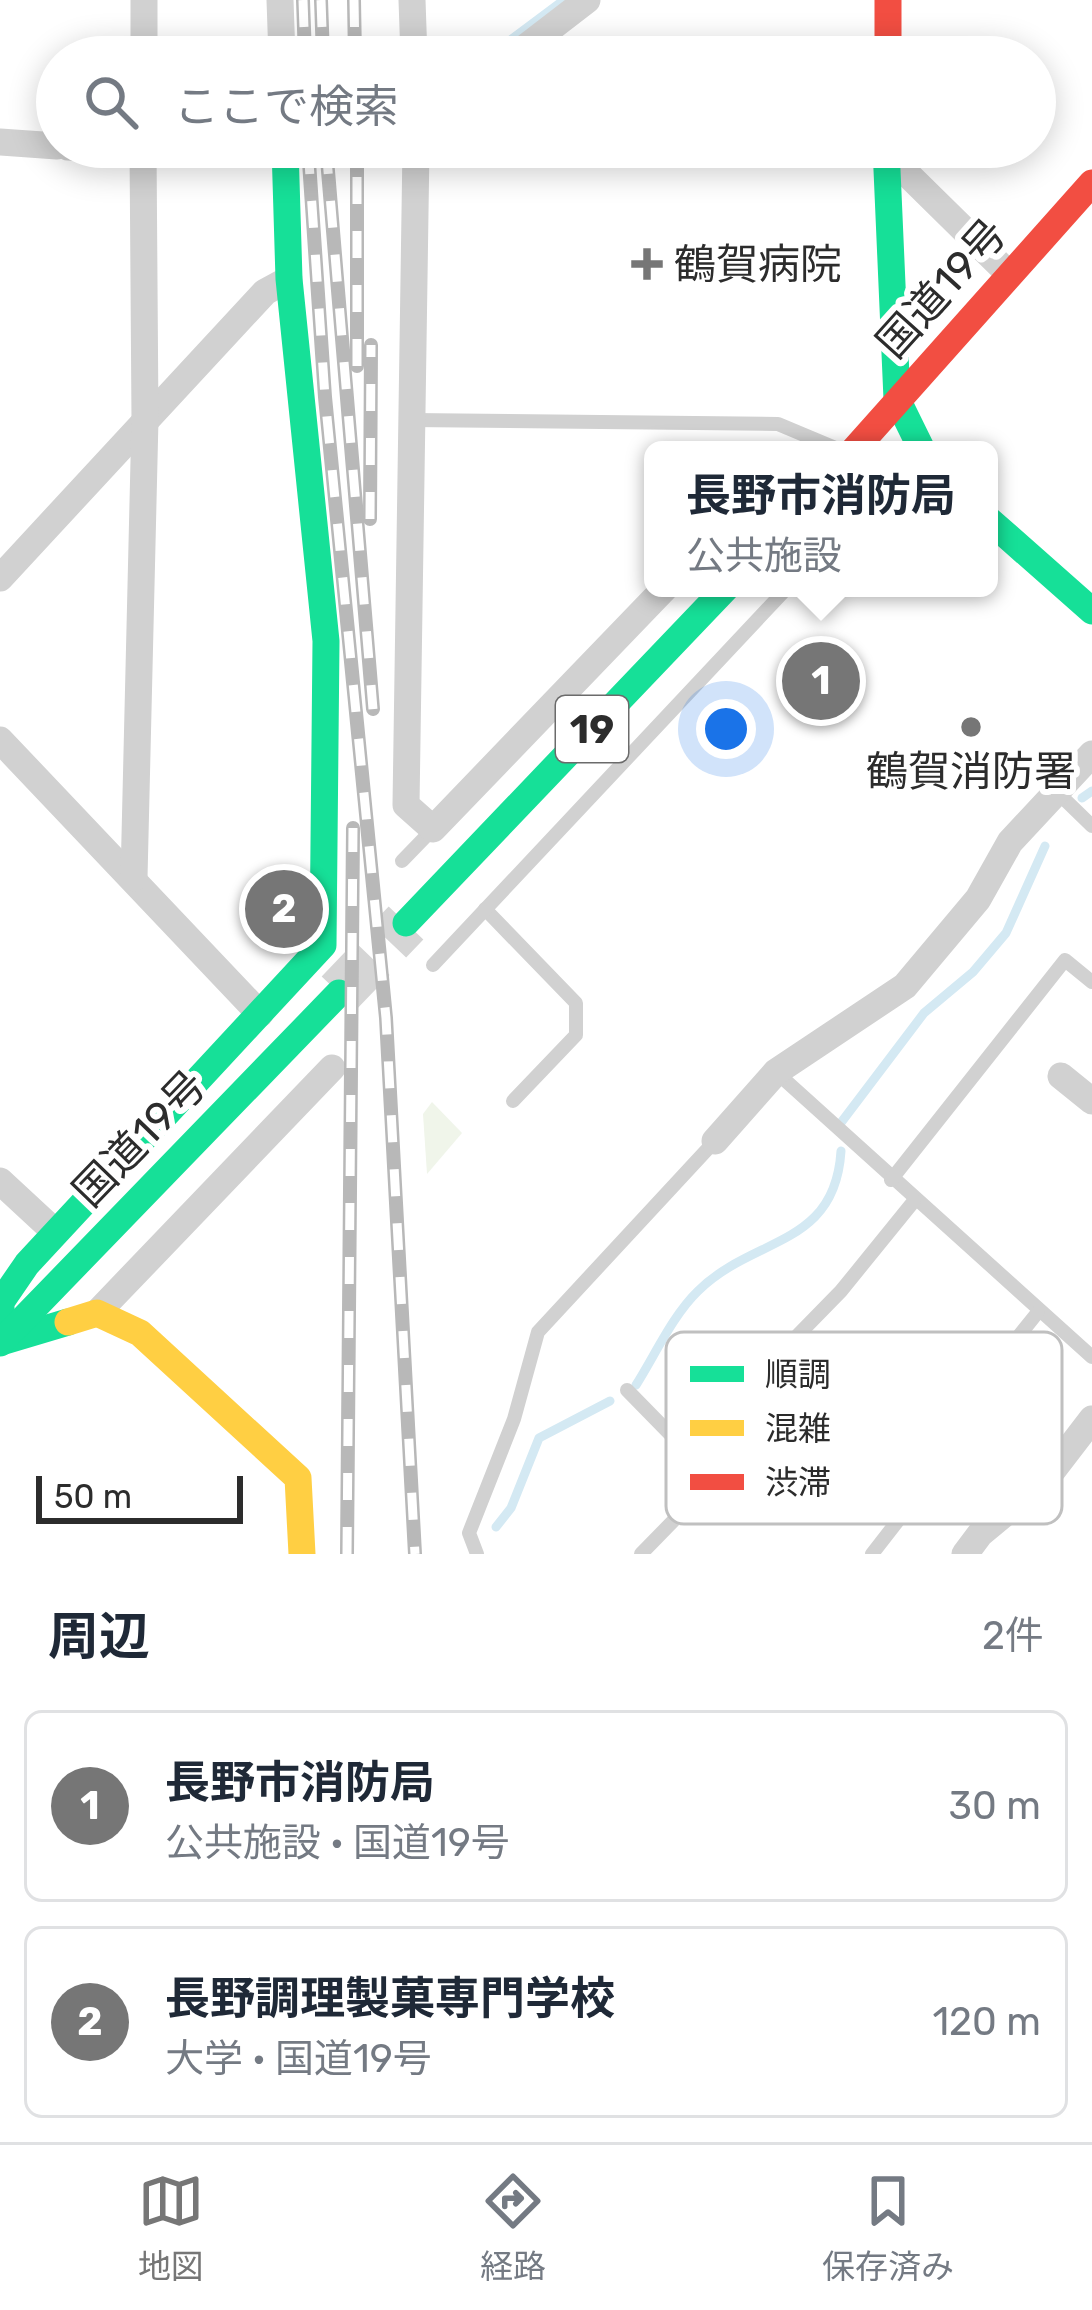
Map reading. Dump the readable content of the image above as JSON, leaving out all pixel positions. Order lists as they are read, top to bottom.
{
  "streets": {
    "main road": ["国道19号", "19"]
  },
  "places": {
    "health": ["鶴賀病院"],
    "other": ["鶴賀消防署"]
  },
  "legend": ["順調", "混雑", "渋滞"],
  "scale_bar": "50 m",
  "page": {
    "search": "ここで検索",
    "popup": ["長野市消防局", "公共施設"],
    "pins": ["1", "2"],
    "scale": "50 m",
    "heading": ["周辺", "2件"],
    "list": [
      {
        "mark": "1",
        "name": "長野市消防局",
        "note": "公共施設 · 国道19号",
        "value": "30 m"
      },
      {
        "mark": "2",
        "name": "長野調理製菓専門学校",
        "note": "大学 · 国道19号",
        "value": "120 m"
      }
    ],
    "nav": ["地図", "経路", "保存済み"]
  }
}
